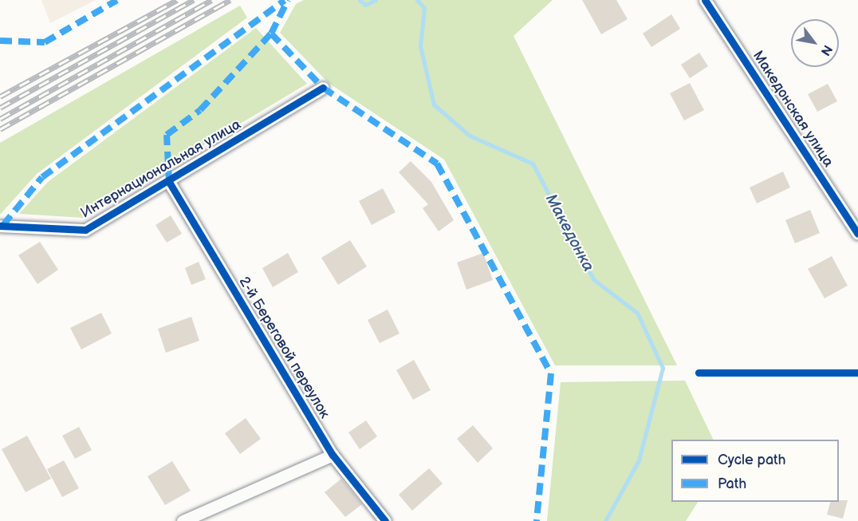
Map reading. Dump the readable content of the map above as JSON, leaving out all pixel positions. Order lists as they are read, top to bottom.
{
  "streets": {
    "street": ["Македонская улица", "Интернациональная улица", "2-й Береговой переулок"]
  },
  "crossings": [
    ["Интернациональная улица", "2-й Береговой переулок"]
  ],
  "water": ["Македонка"],
  "legend": ["Cycle path", "Path"],
  "north": "bottom right"
}
